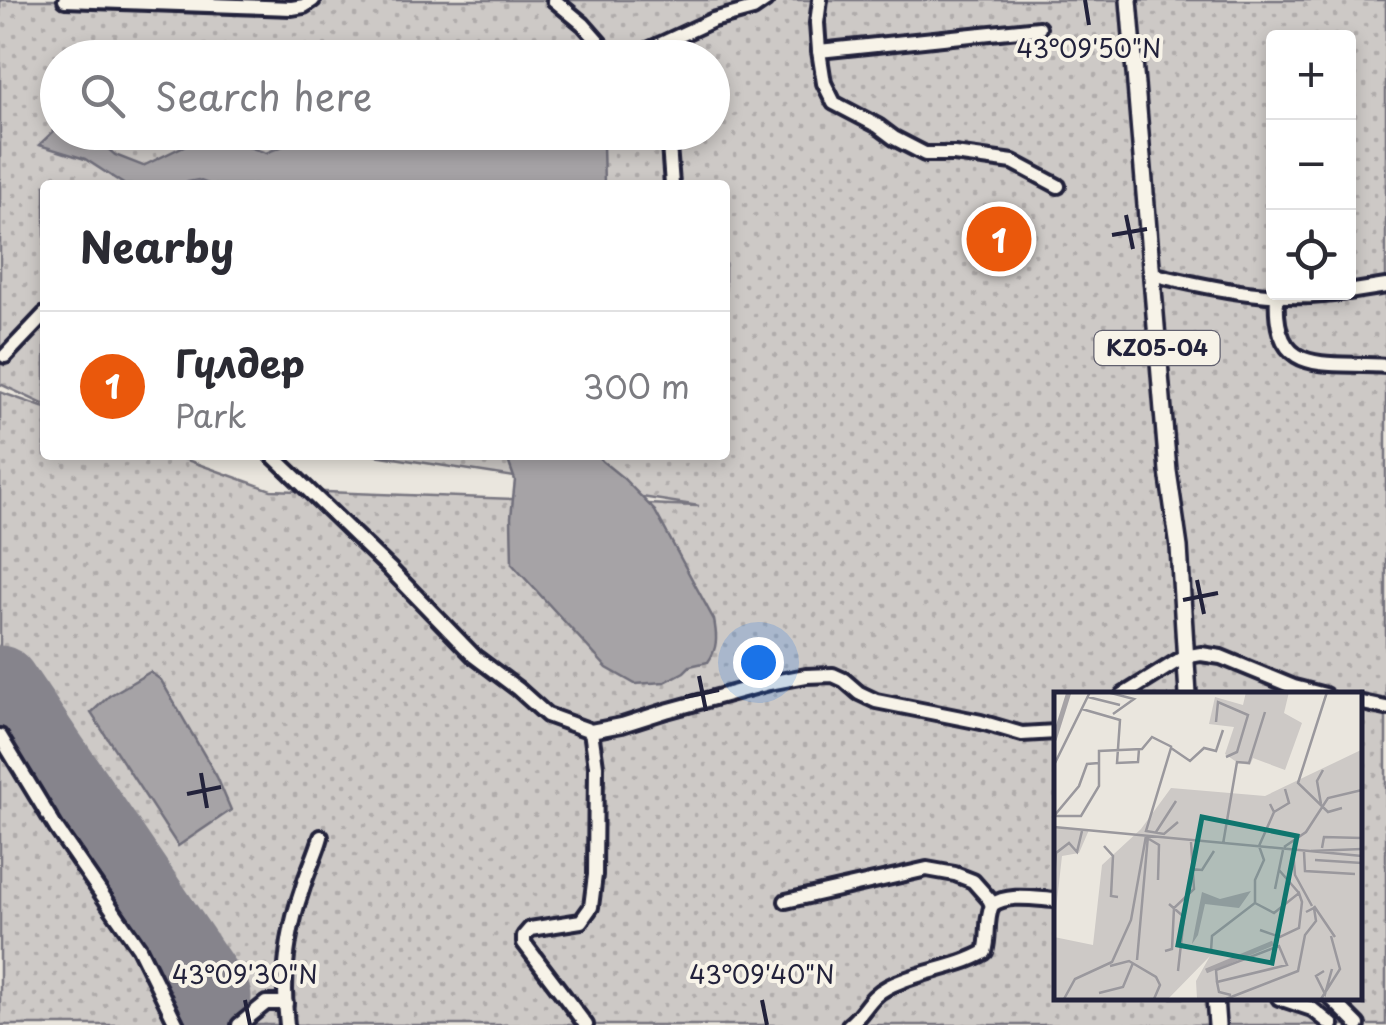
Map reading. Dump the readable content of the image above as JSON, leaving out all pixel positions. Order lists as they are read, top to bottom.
{
  "streets": {
    "main road": ["KZ05-04"]
  },
  "page": {
    "map_buttons": ["+", "−"],
    "search": "Search here",
    "heading": "Nearby",
    "pins": "1",
    "list": [
      {
        "mark": "1",
        "name": "Гүлдер",
        "note": "Park",
        "value": "300 m"
      }
    ]
  },
  "coordinates": ["43°09'50\"N", "43°09'30\"N", "43°09'40\"N"]
}
